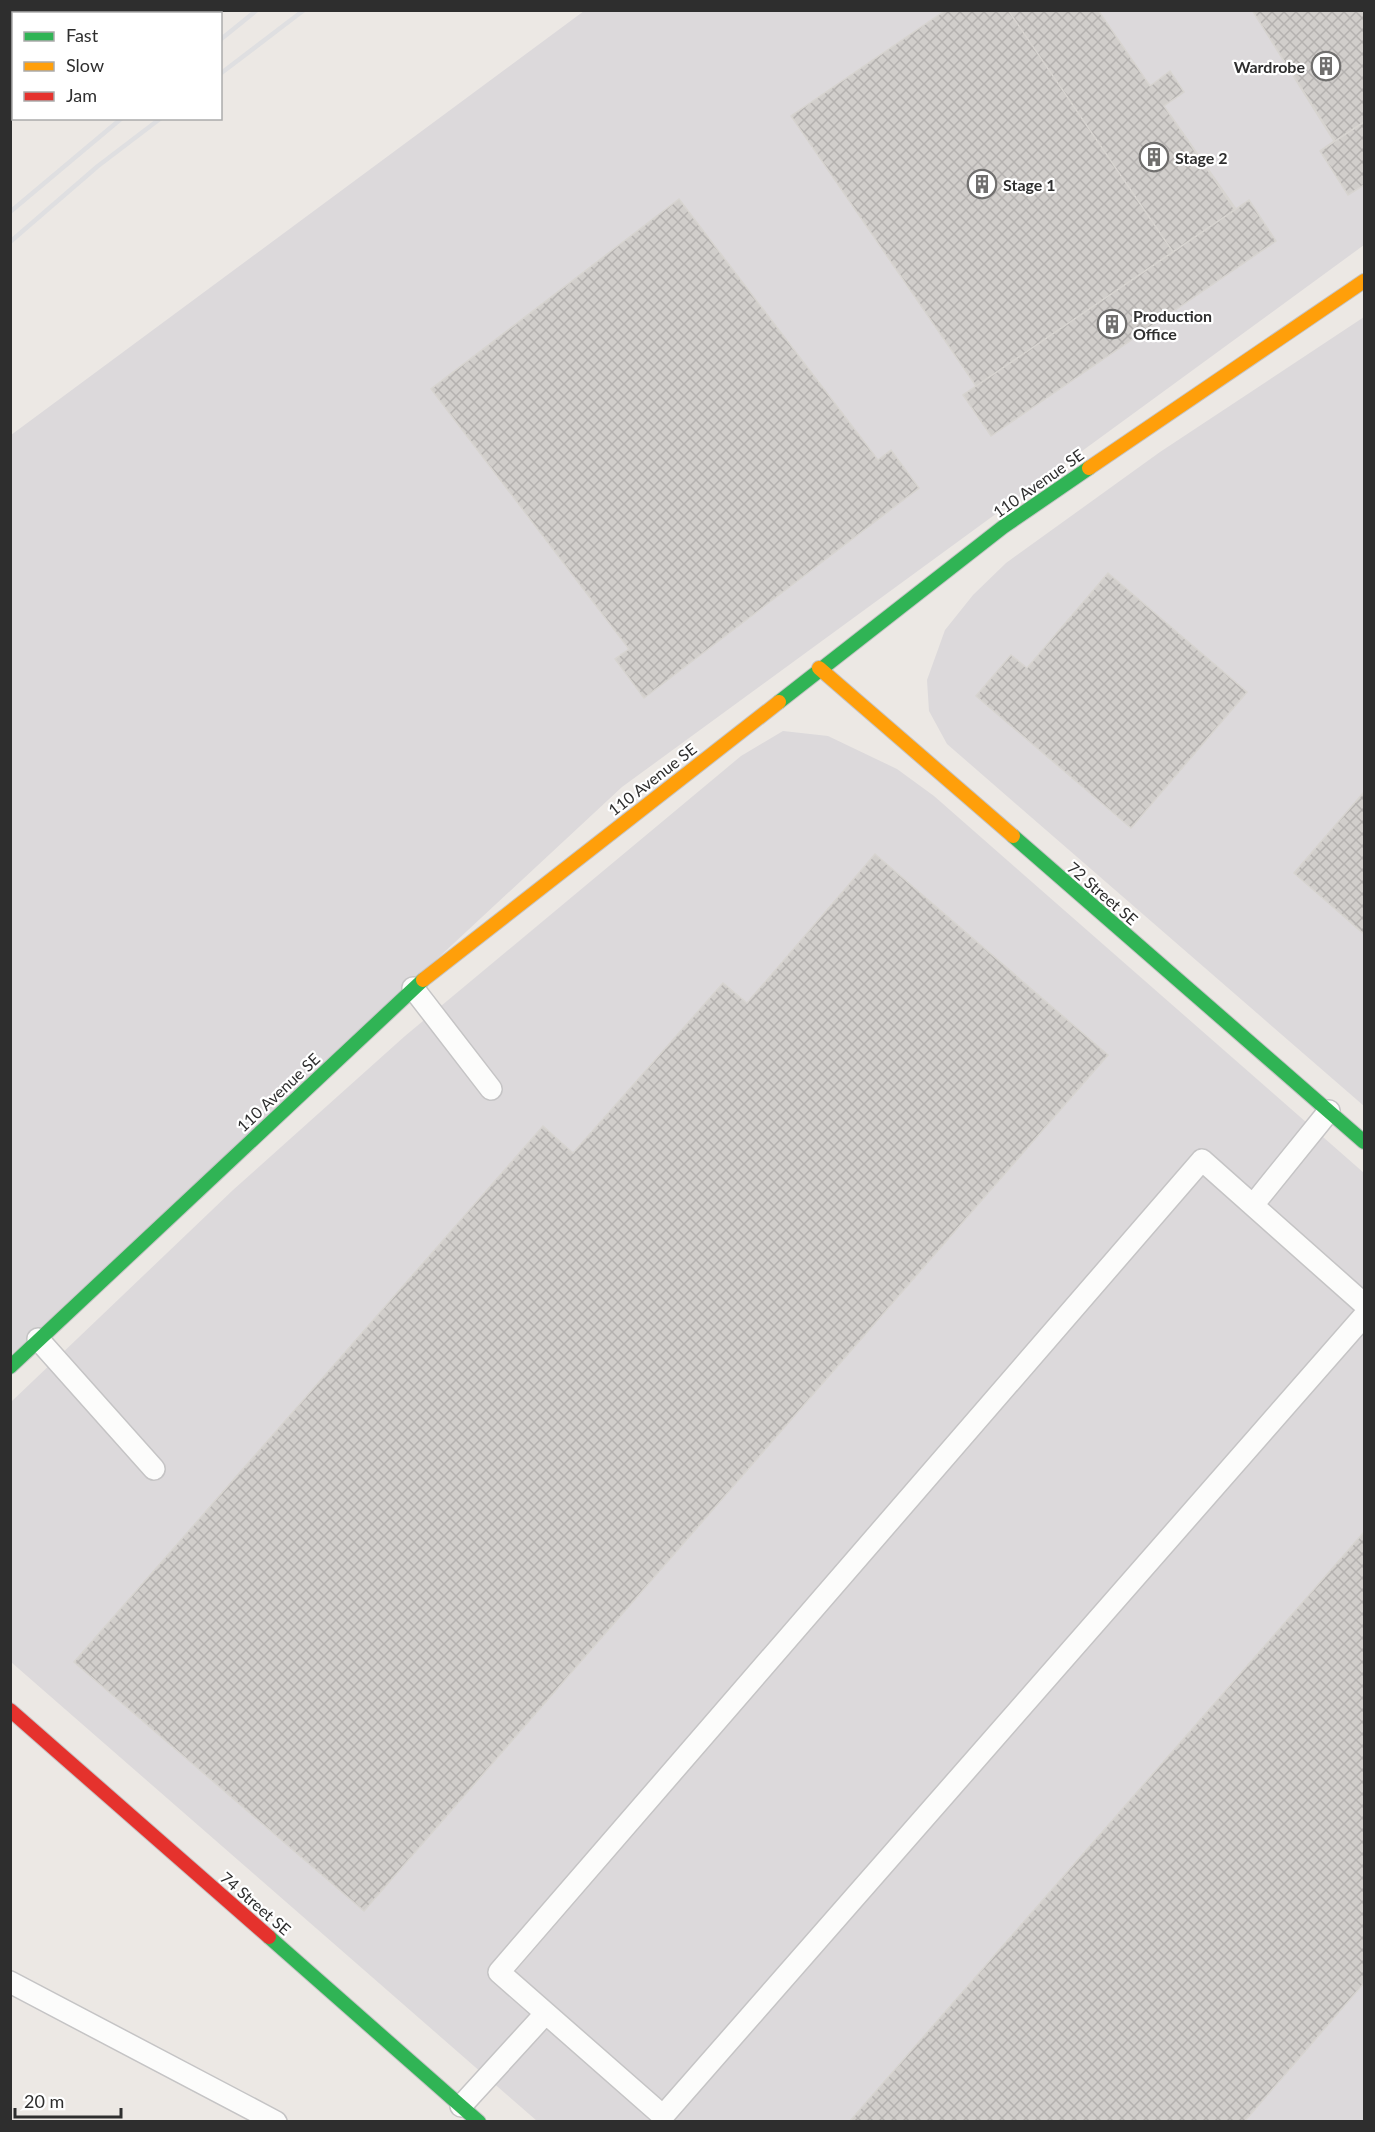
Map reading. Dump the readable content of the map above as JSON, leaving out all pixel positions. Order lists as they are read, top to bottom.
{
  "streets": {
    "street": ["110 Avenue SE", "72 Street SE", "74 Street SE"]
  },
  "crossings": [
    ["110 Avenue SE", "72 Street SE"]
  ],
  "places": {
    "building": [
      "Wardrobe",
      "Stage 2",
      "Stage 1",
      "Production Office"
    ]
  },
  "legend": ["Fast", "Slow", "Jam"],
  "scale_bar": "20 m"
}
